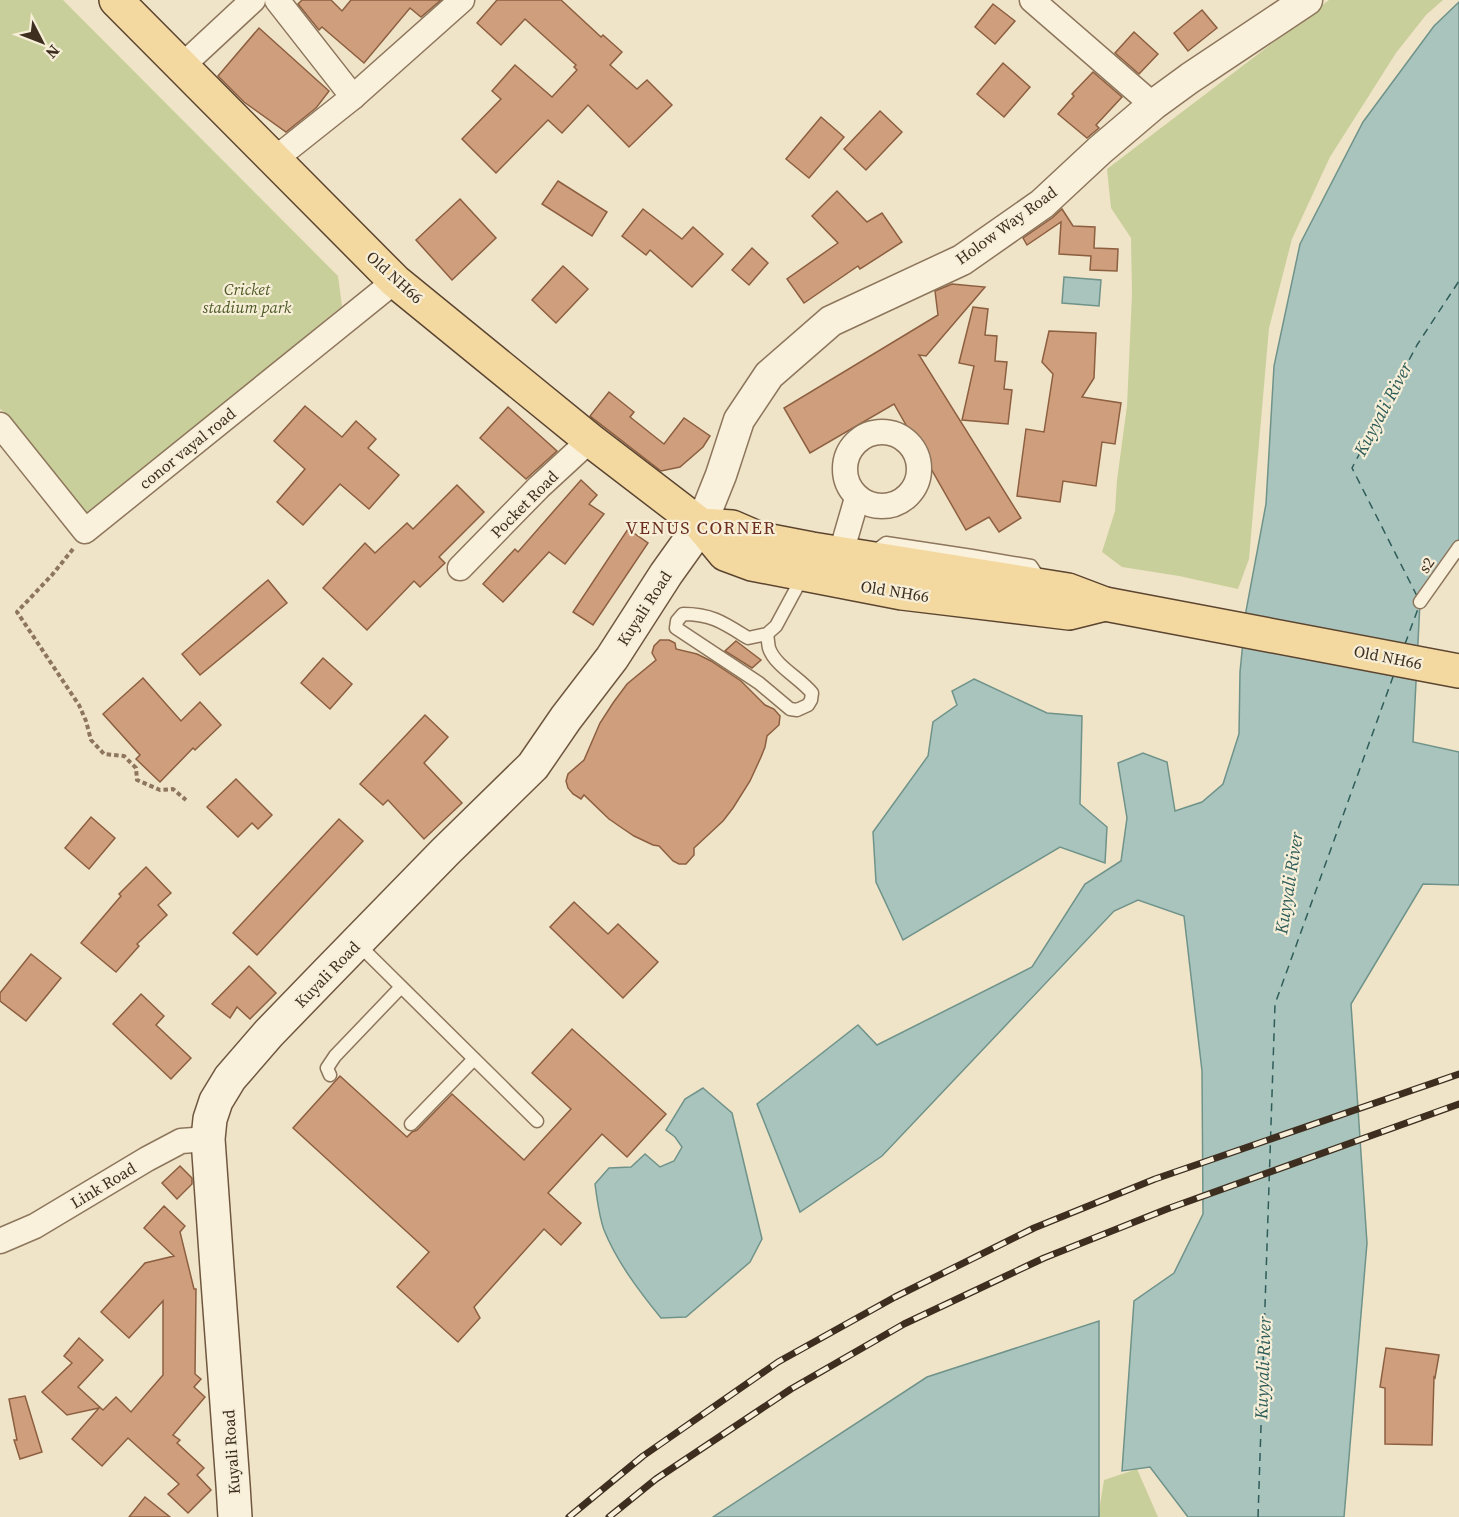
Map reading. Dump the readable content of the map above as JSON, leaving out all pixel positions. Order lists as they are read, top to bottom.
{
  "streets": {
    "main road": ["Old NH66", "Kuyali Road"],
    "street": [
      "Holow Way Road",
      "conor vayal road",
      "Pocket Road",
      "Link Road"
    ],
    "lane": ["s2"]
  },
  "crossings": [
    ["Holow Way Road", "Old NH66"],
    ["Holow Way Road", "Kuyali Road"],
    ["Old NH66", "conor vayal road"],
    ["Old NH66", "Pocket Road"],
    ["Old NH66", "Kuyali Road"],
    ["Kuyali Road", "Link Road"]
  ],
  "districts": ["VENUS CORNER"],
  "water": ["Kuyyali River"],
  "parks": ["Cricket stadium park"],
  "north": "bottom right"
}
